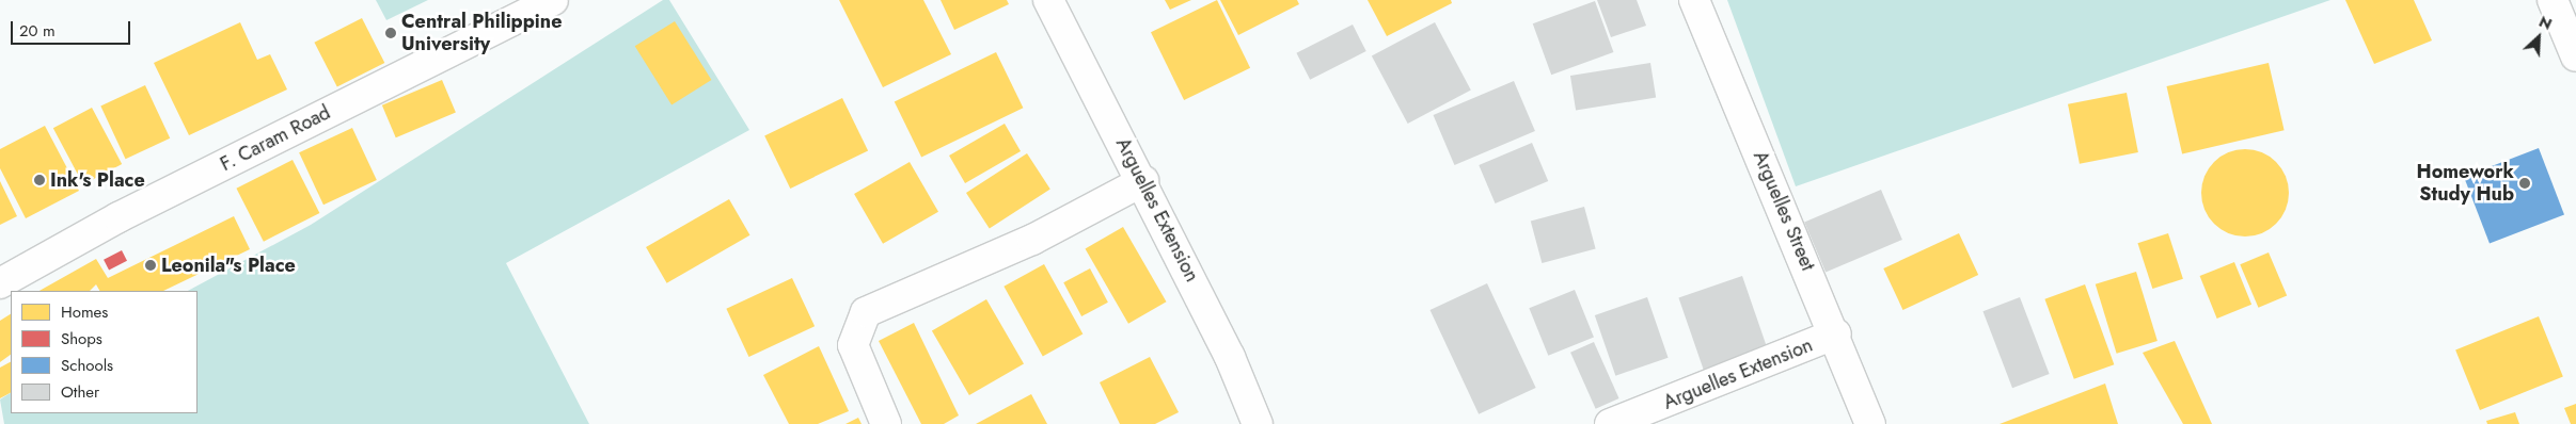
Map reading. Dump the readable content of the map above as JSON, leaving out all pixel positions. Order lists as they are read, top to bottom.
{
  "streets": {
    "street": ["F. Caram Road", "Arguelles Extension", "Arguelles Street"]
  },
  "crossings": [
    ["Arguelles Extension", "Arguelles Street"]
  ],
  "places": [
    "Central Philippine University",
    "Ink's Place",
    "Homework Study Hub",
    "Leonila\"s Place"
  ],
  "legend": [
    "Homes",
    "Shops",
    "Schools",
    "Other"
  ],
  "scale_bar": "20 m",
  "north": "top right"
}
